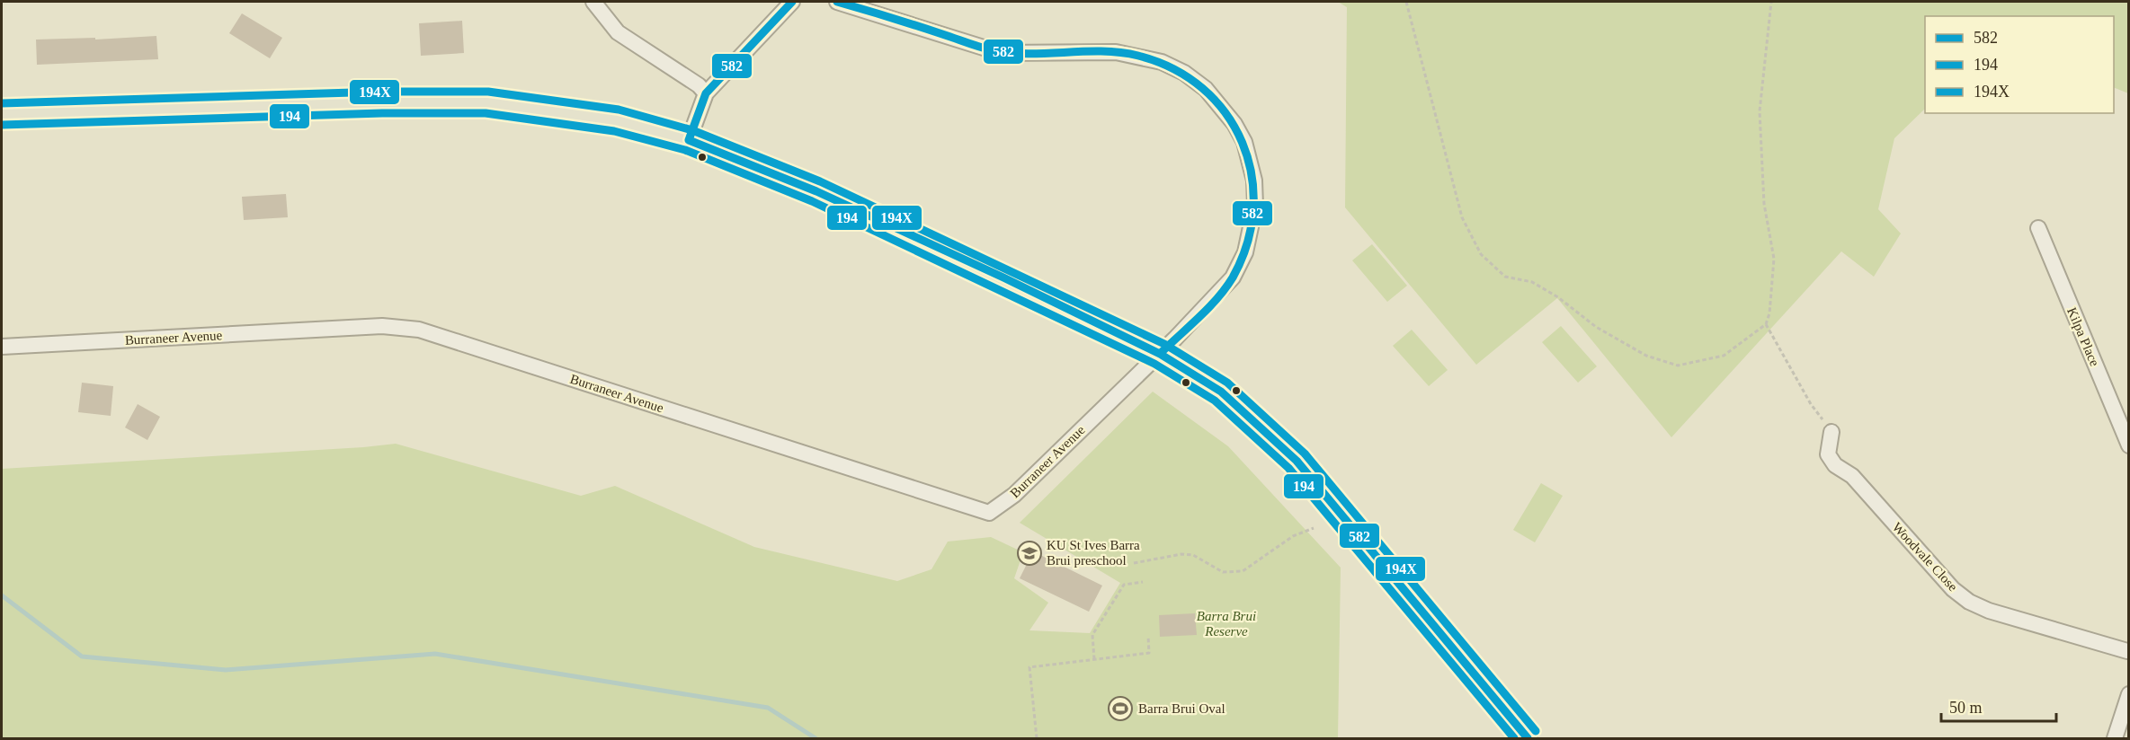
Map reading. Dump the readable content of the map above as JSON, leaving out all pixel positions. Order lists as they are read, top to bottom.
{
  "streets": {
    "street": ["Kilpa Place", "Burraneer Avenue", "Woodvale Close"]
  },
  "parks": ["Barra Brui Reserve"],
  "places": {
    "school or university": ["KU St Ives Barra Brui preschool"],
    "sports": ["Barra Brui Oval"]
  },
  "lines": ["transit line 582", "transit line 194X", "transit line 194"],
  "legend": ["582", "194", "194X"],
  "scale_bar": "50 m"
}
